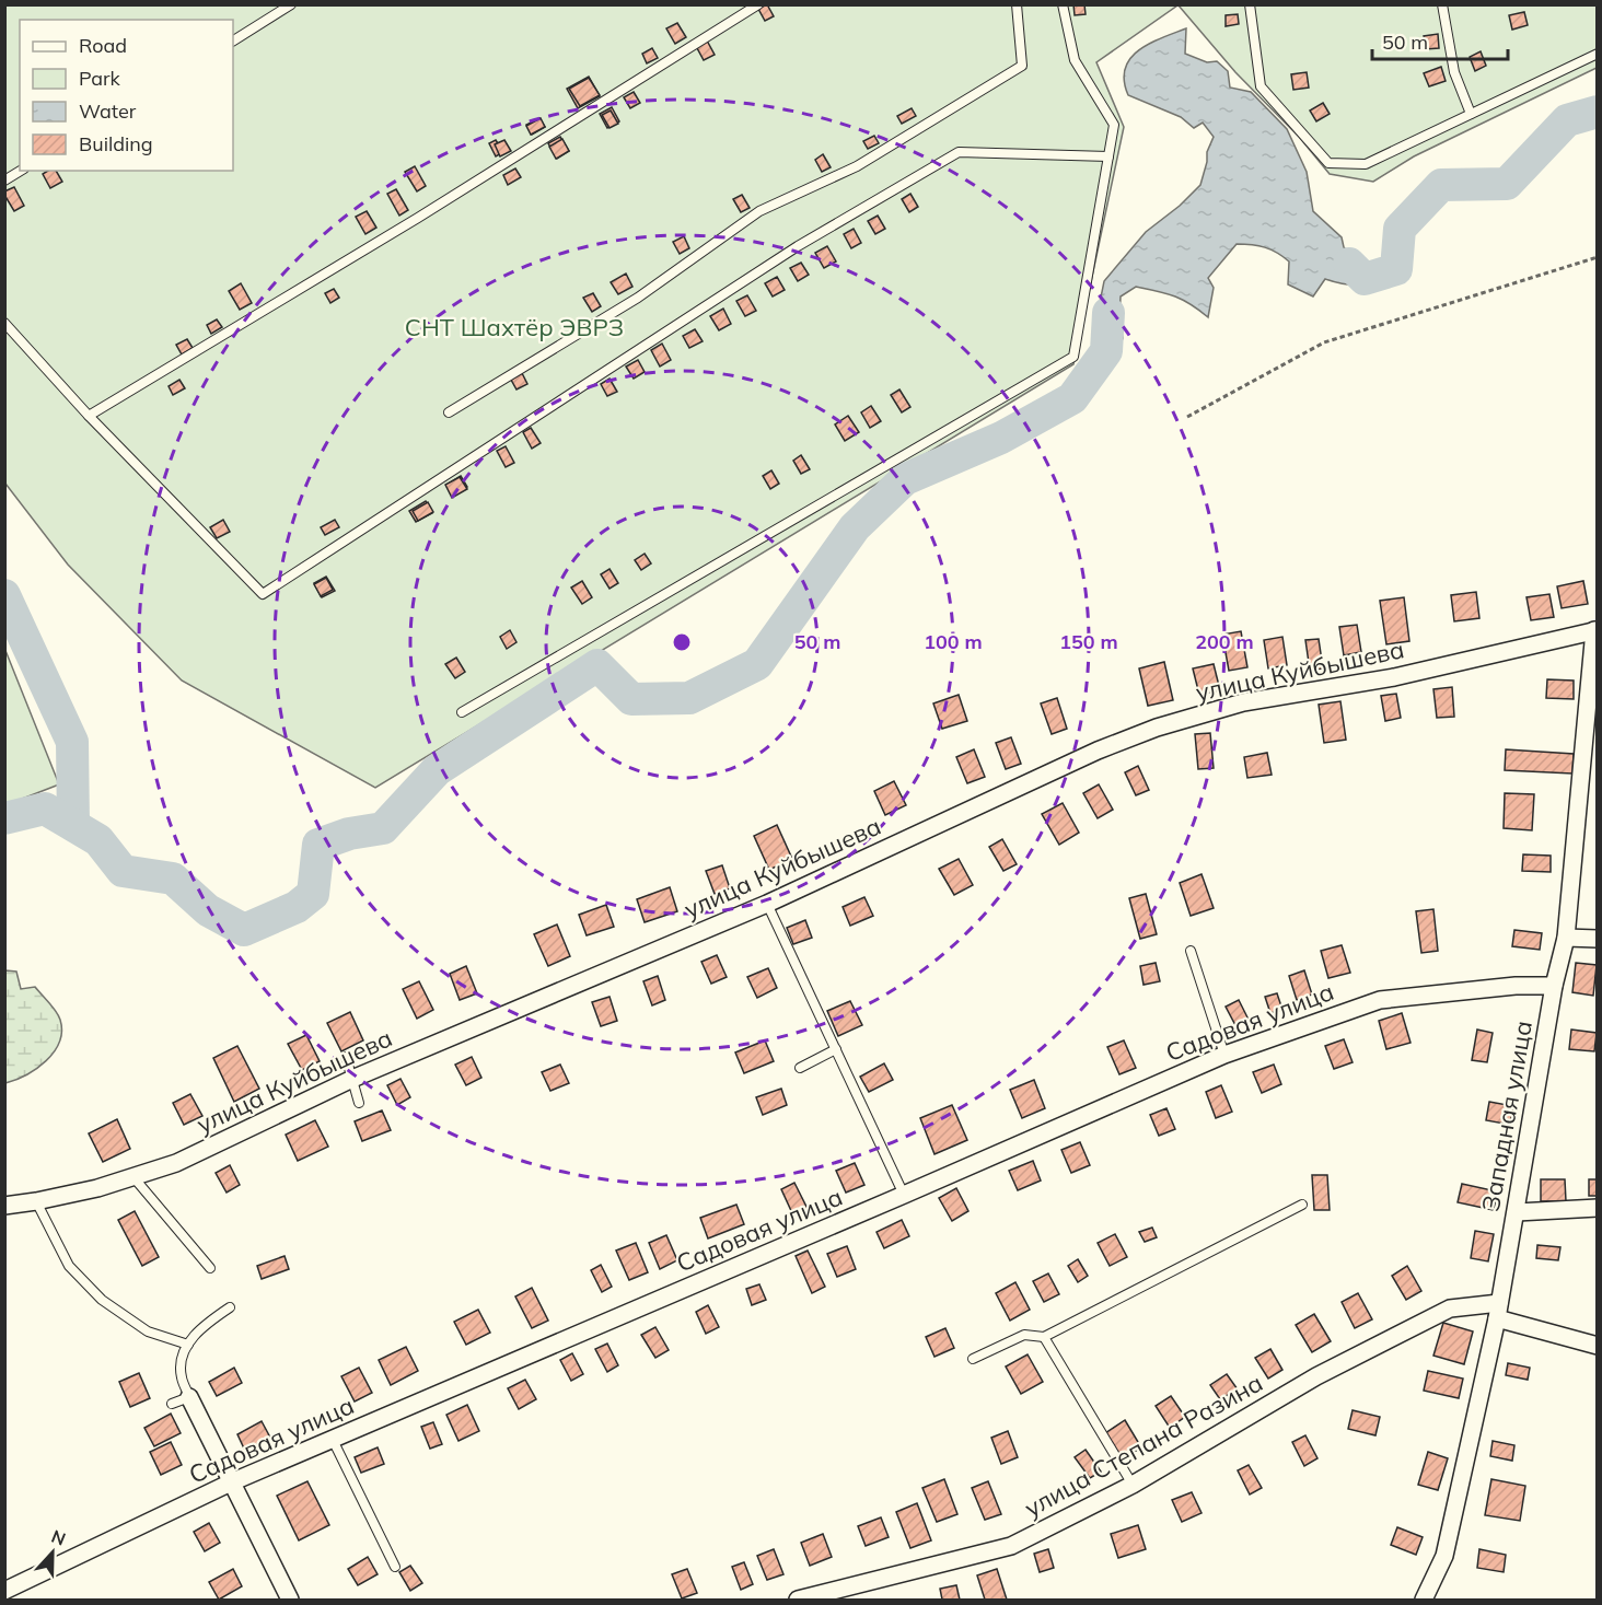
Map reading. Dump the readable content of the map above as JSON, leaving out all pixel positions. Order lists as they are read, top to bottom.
{
  "streets": {
    "street": [
      "улица Куйбышева",
      "Садовая улица",
      "Западная улица",
      "улица Степана Разина"
    ]
  },
  "crossings": [
    ["улица Куйбышева", "Западная улица"],
    ["Садовая улица", "Западная улица"],
    ["Западная улица", "улица Степана Разина"]
  ],
  "parks": ["СНТ Шахтёр ЭВРЗ"],
  "legend": [
    "Road",
    "Park",
    "Water",
    "Building"
  ],
  "scale_bar": "50 m",
  "north": "top",
  "rings": [
    "50 m",
    "100 m",
    "150 m",
    "200 m"
  ]
}
